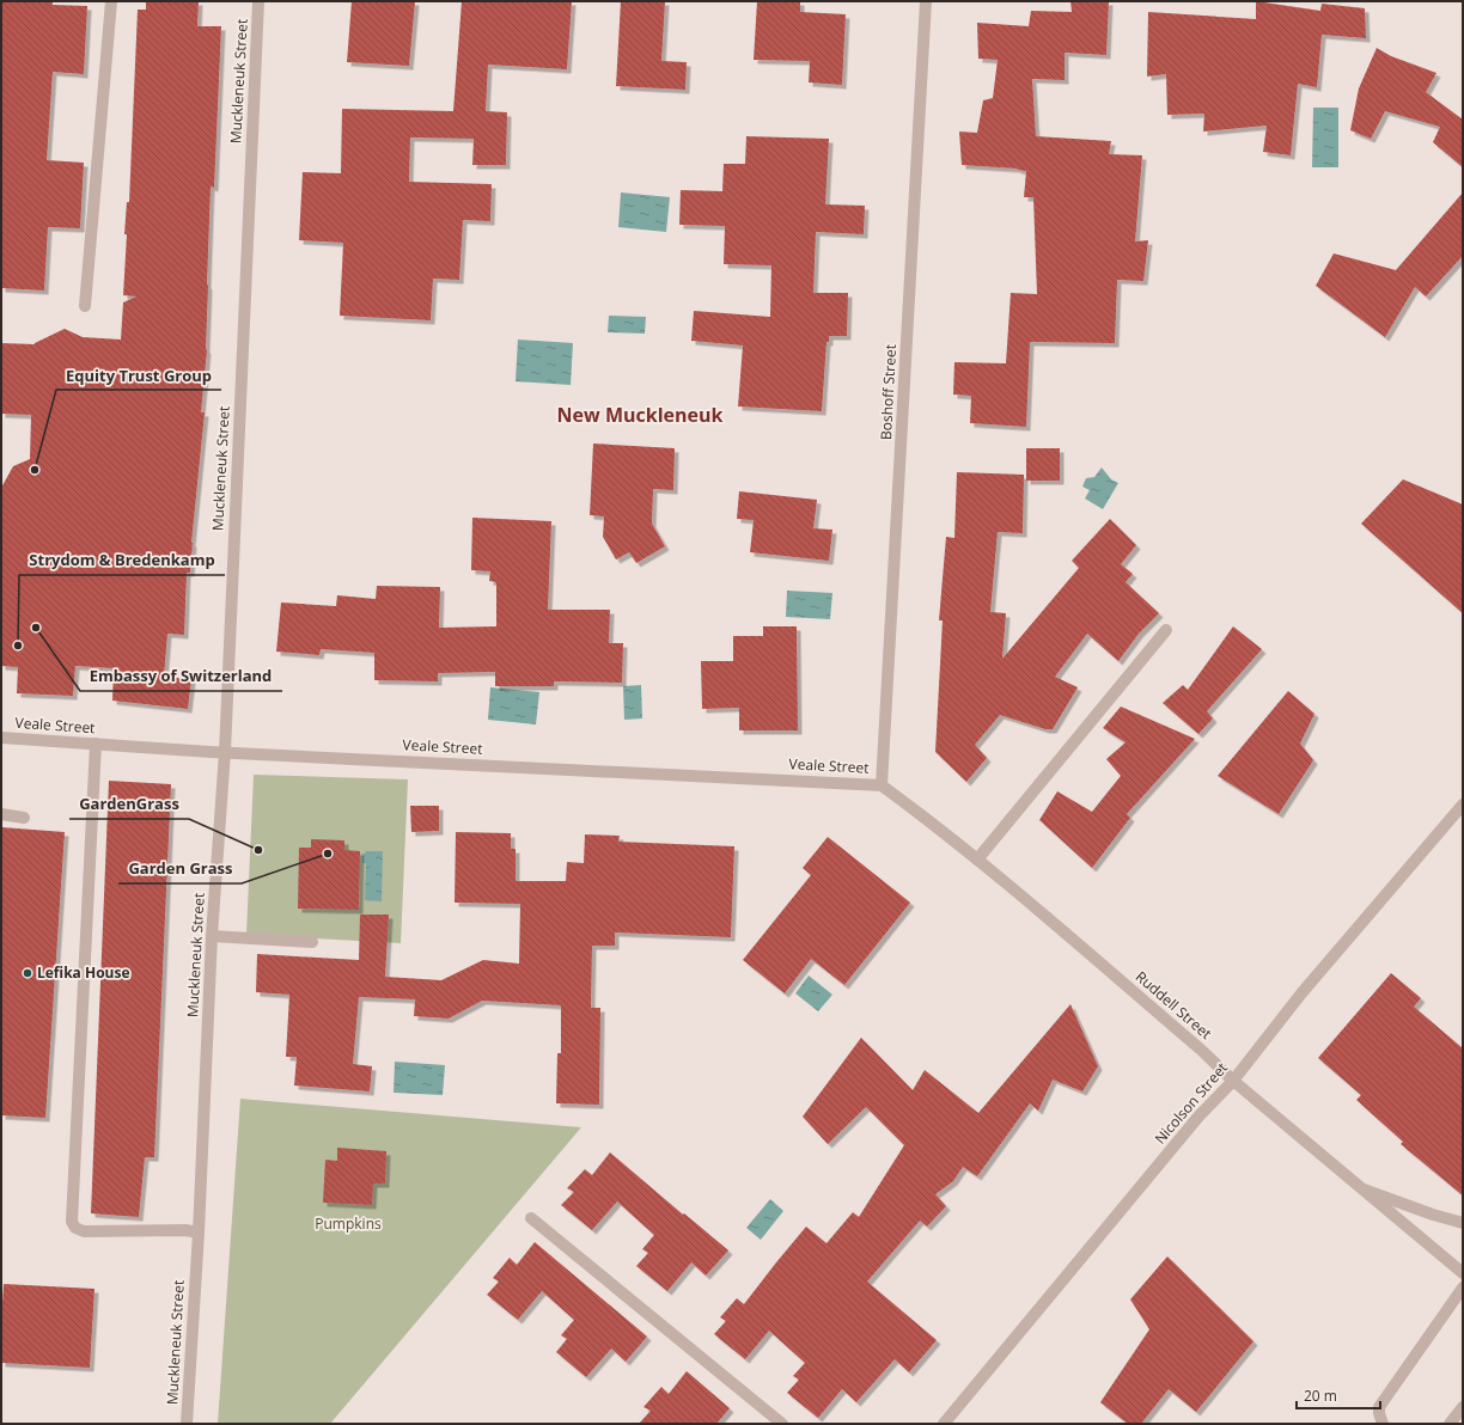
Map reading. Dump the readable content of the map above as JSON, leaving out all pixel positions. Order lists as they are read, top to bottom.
{
  "streets": {
    "street": [
      "Muckleneuk Street",
      "Boshoff Street",
      "Veale Street",
      "Ruddell Street",
      "Nicolson Street"
    ]
  },
  "crossings": [
    ["Muckleneuk Street", "Veale Street"],
    ["Boshoff Street", "Veale Street"],
    ["Boshoff Street", "Ruddell Street"],
    ["Veale Street", "Ruddell Street"],
    ["Ruddell Street", "Nicolson Street"]
  ],
  "districts": ["New Muckleneuk"],
  "parks": ["Pumpkins"],
  "places": [
    "Equity Trust Group",
    "Embassy of Switzerland",
    "Strydom & Bredenkamp",
    "GardenGrass",
    "Garden Grass",
    "Lefika House"
  ],
  "scale_bar": "20 m"
}
